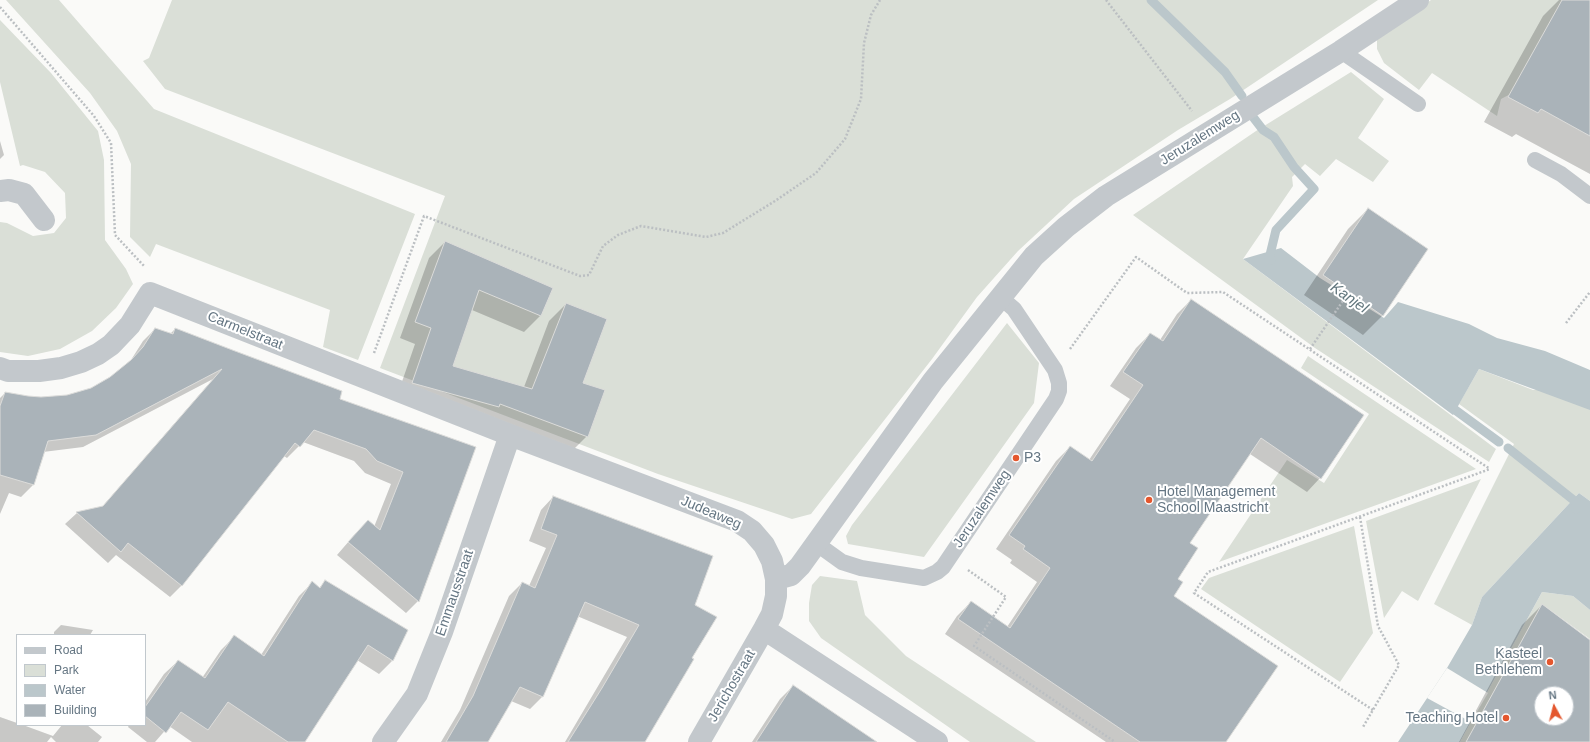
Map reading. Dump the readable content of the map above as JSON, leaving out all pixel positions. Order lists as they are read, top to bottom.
{
  "streets": {
    "street": [
      "Jeruzalemweg",
      "Carmelstraat",
      "Judeaweg",
      "Emmausstraat",
      "Jerichostraat"
    ]
  },
  "crossings": [
    ["Jeruzalemweg", "Judeaweg"],
    ["Carmelstraat", "Judeaweg"],
    ["Carmelstraat", "Emmausstraat"],
    ["Judeaweg", "Emmausstraat"],
    ["Judeaweg", "Jerichostraat"]
  ],
  "water": ["Kanjel"],
  "places": [
    "P3",
    "Hotel Management School Maastricht",
    "Kasteel Bethlehem",
    "Teaching Hotel"
  ],
  "legend": [
    "Road",
    "Park",
    "Water",
    "Building"
  ],
  "north": "top"
}
